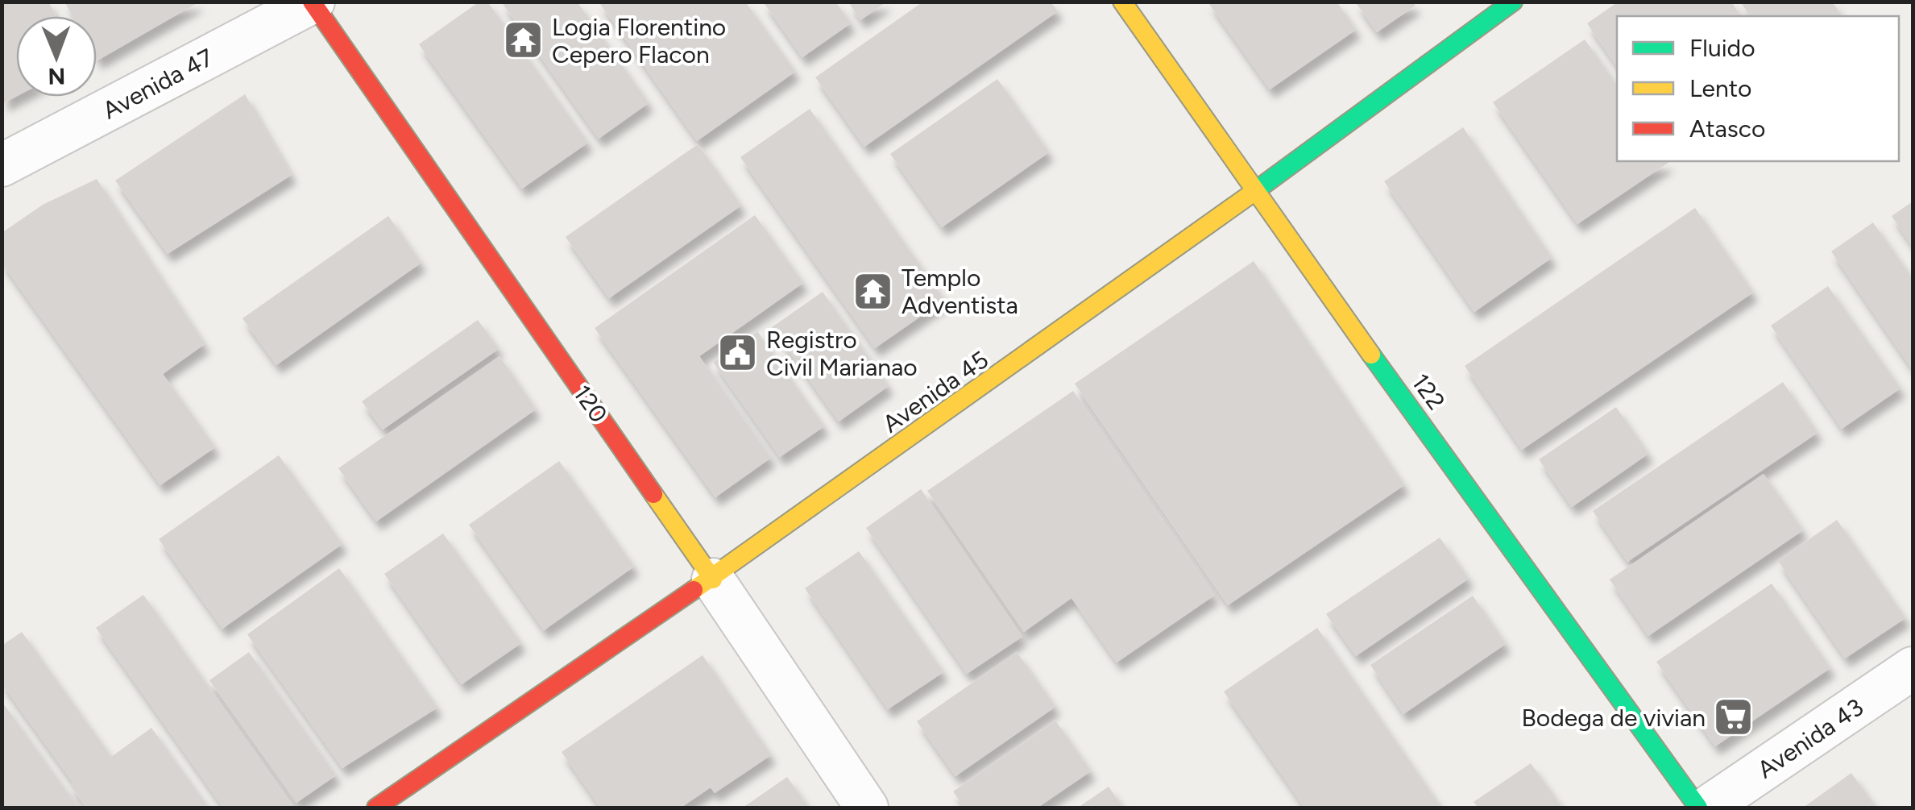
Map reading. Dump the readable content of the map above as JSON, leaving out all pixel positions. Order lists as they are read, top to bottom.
{
  "streets": {
    "street": [
      "Avenida 47",
      "Avenida 45",
      "122",
      "120",
      "Avenida 43"
    ]
  },
  "crossings": [
    ["Avenida 47", "120"],
    ["Avenida 45", "122"],
    ["Avenida 45", "120"]
  ],
  "places": {
    "temple": ["Logia Florentino Cepero Flacon", "Templo Adventista"],
    "public building": ["Registro Civil Marianao"],
    "supermarket": ["Bodega de vivian"]
  },
  "legend": ["Fluido", "Lento", "Atasco"],
  "north": "bottom"
}
